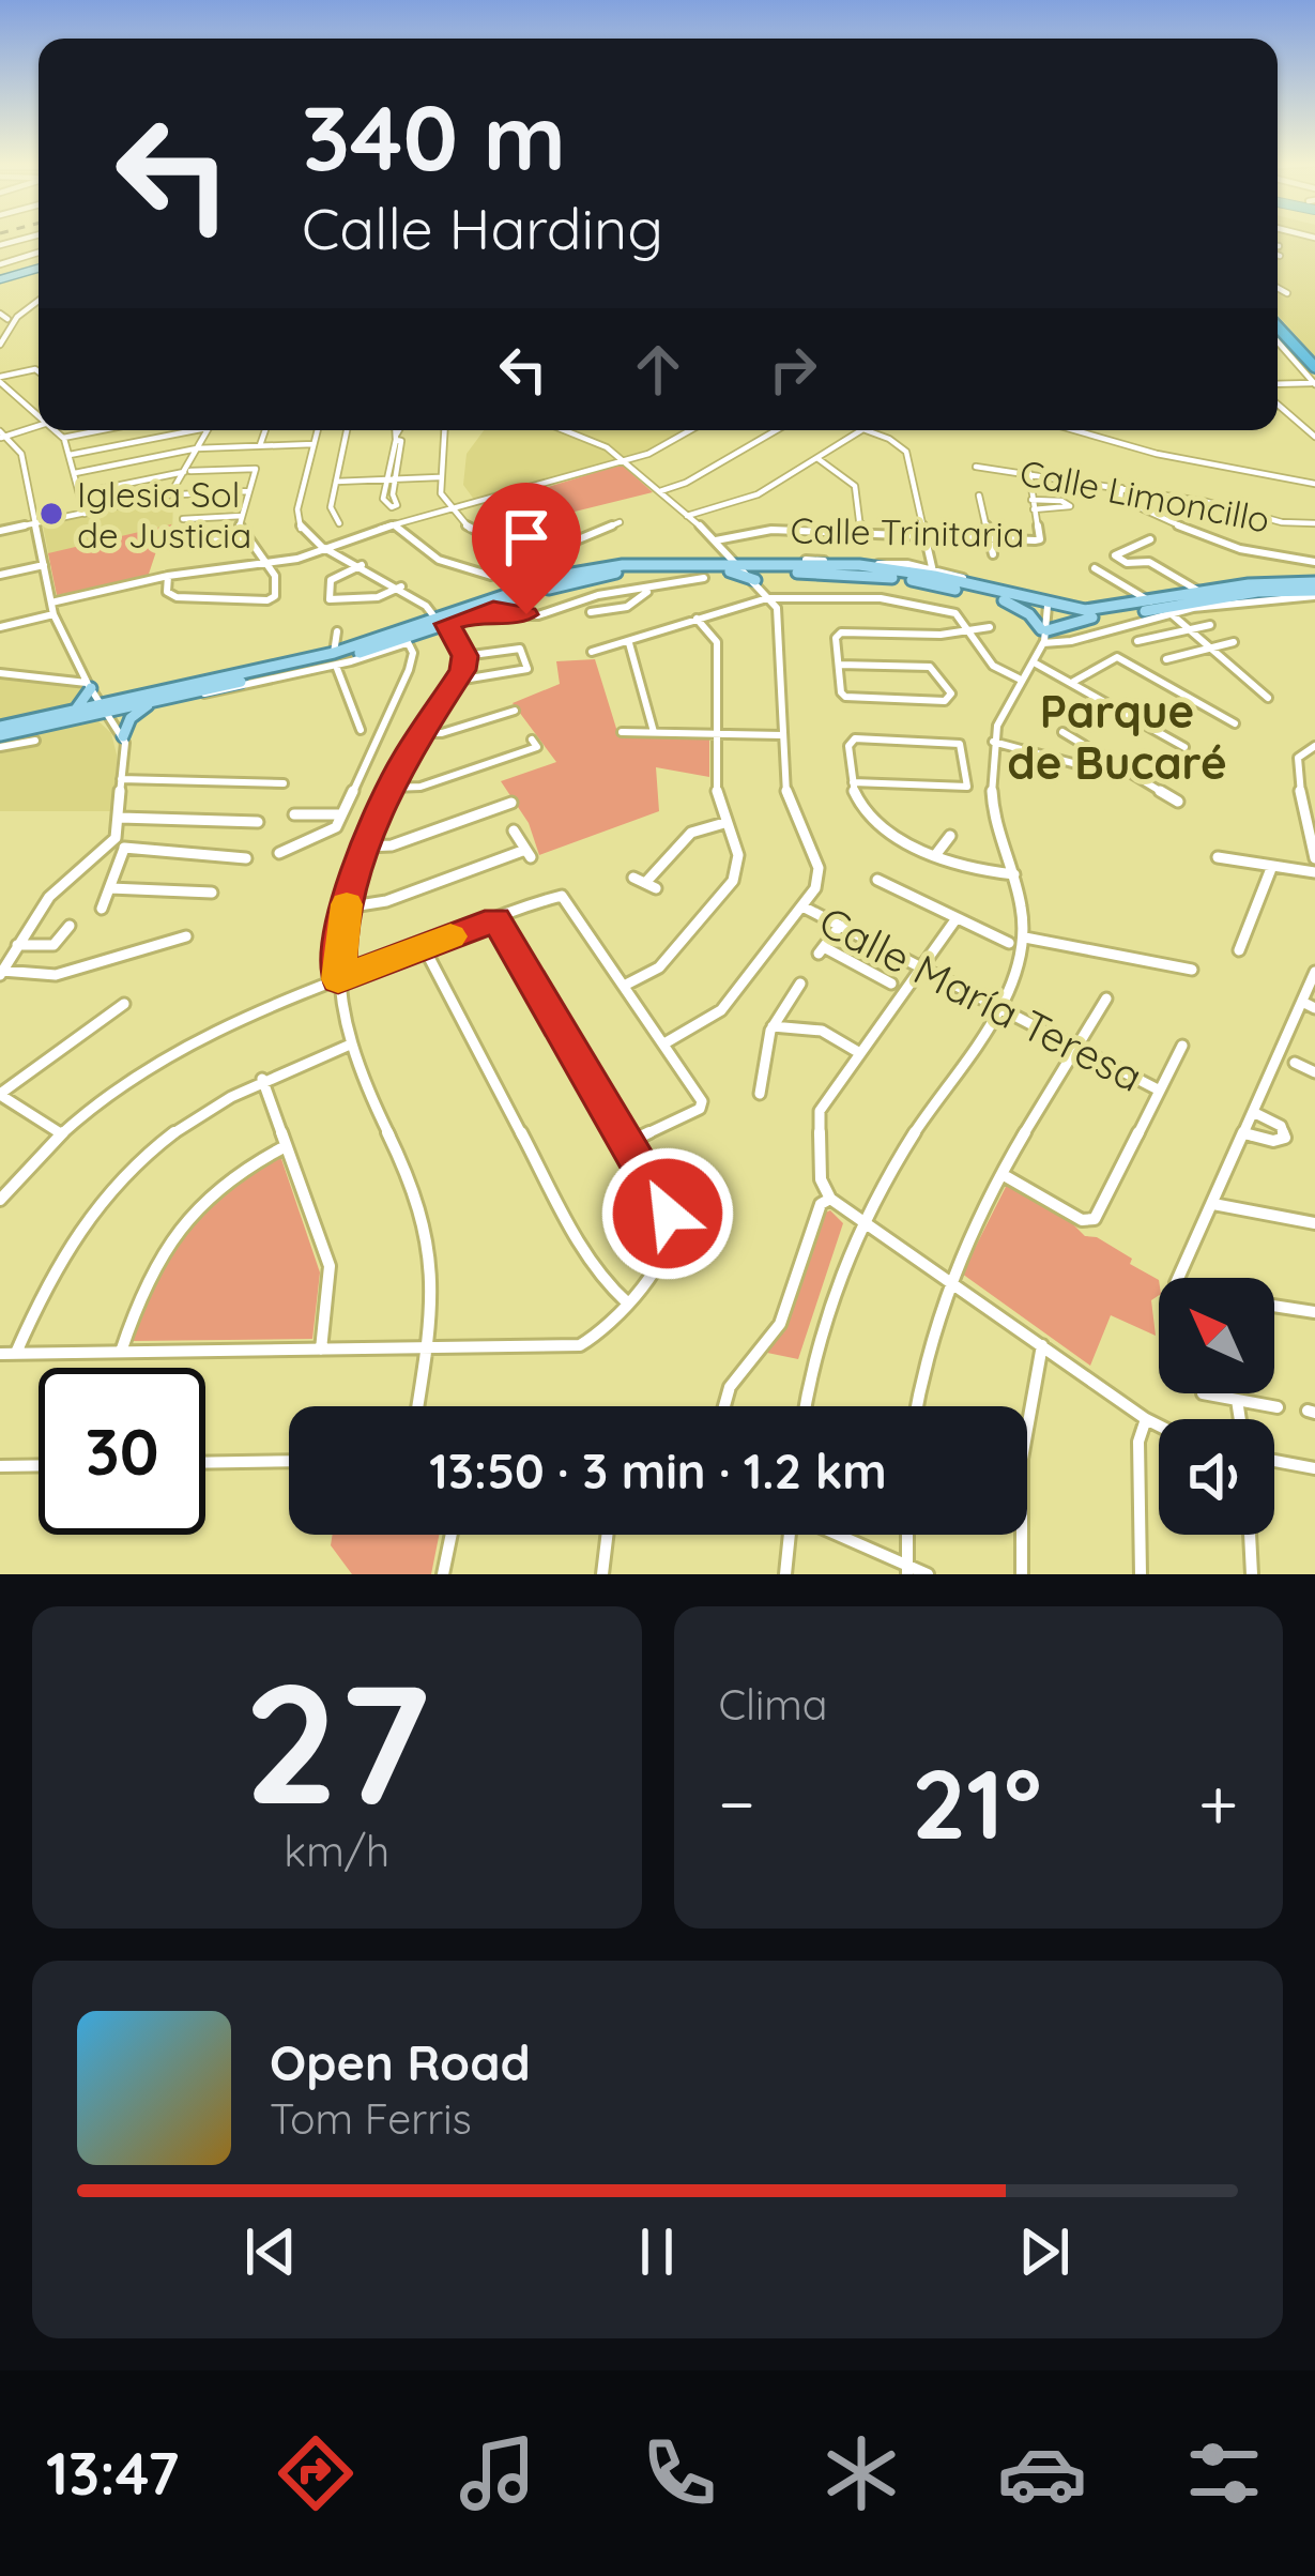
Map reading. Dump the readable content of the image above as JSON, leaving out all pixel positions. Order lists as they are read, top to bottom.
{
  "streets": {
    "street": ["Calle Limoncillo", "Calle Trinitaria", "Calle María Teresa"]
  },
  "crossings": [
    ["Calle Limoncillo", "Calle Trinitaria"]
  ],
  "districts": ["Parque de Bucaré"],
  "places": ["Iglesia Sol de Justicia"],
  "north": "top left",
  "page": {
    "turn": ["340 m", "Calle Harding"],
    "limit": "30",
    "trip": "13:50 · 3 min · 1.2 km",
    "tile": [
      ["27", "km/h"],
      "Clima"
    ],
    "heat": ["−", "21°", "+"],
    "song": ["Open Road", "Tom Ferris"],
    "tabs": "13:47"
  }
}
